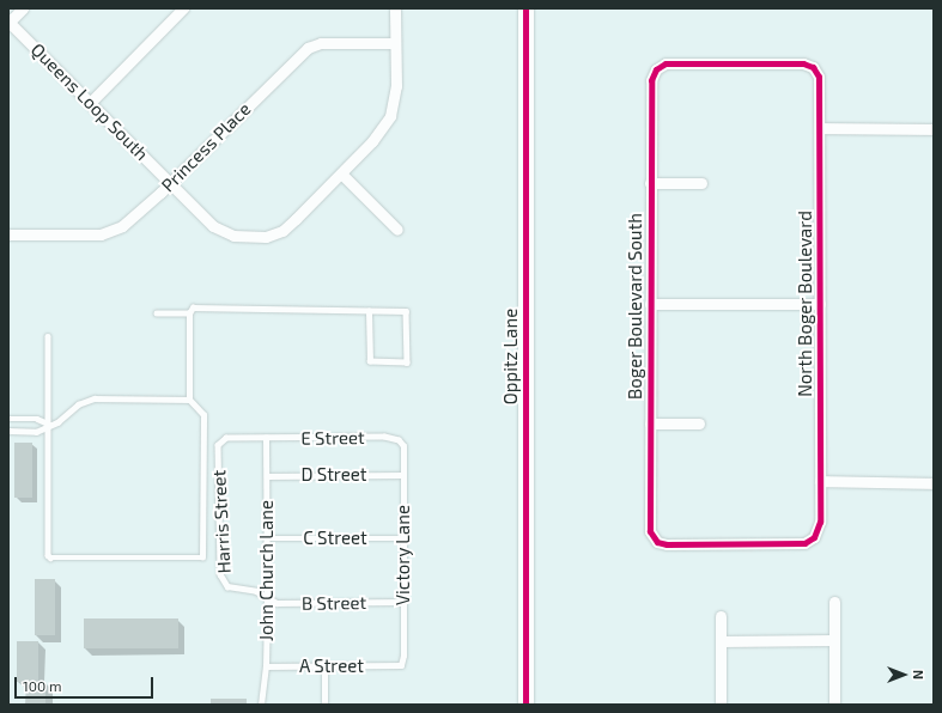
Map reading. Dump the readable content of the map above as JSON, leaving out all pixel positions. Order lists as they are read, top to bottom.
{
  "streets": {
    "street": [
      "Queens Loop South",
      "Princess Place",
      "North Boger Boulevard",
      "Boger Boulevard South",
      "Oppitz Lane"
    ],
    "lane": [
      "E Street",
      "D Street",
      "Harris Street",
      "C Street",
      "Victory Lane",
      "John Church Lane",
      "B Street",
      "A Street"
    ]
  },
  "crossings": [
    ["Queens Loop South", "Princess Place"],
    ["North Boger Boulevard", "Boger Boulevard South"],
    ["E Street", "Harris Street"],
    ["E Street", "Victory Lane"],
    ["E Street", "John Church Lane"],
    ["D Street", "Victory Lane"],
    ["D Street", "John Church Lane"],
    ["Harris Street", "John Church Lane"],
    ["Harris Street", "B Street"],
    ["C Street", "Victory Lane"],
    ["C Street", "John Church Lane"],
    ["Victory Lane", "B Street"],
    ["Victory Lane", "A Street"],
    ["John Church Lane", "B Street"],
    ["John Church Lane", "A Street"]
  ],
  "scale_bar": "100 m",
  "north": "right"
}
